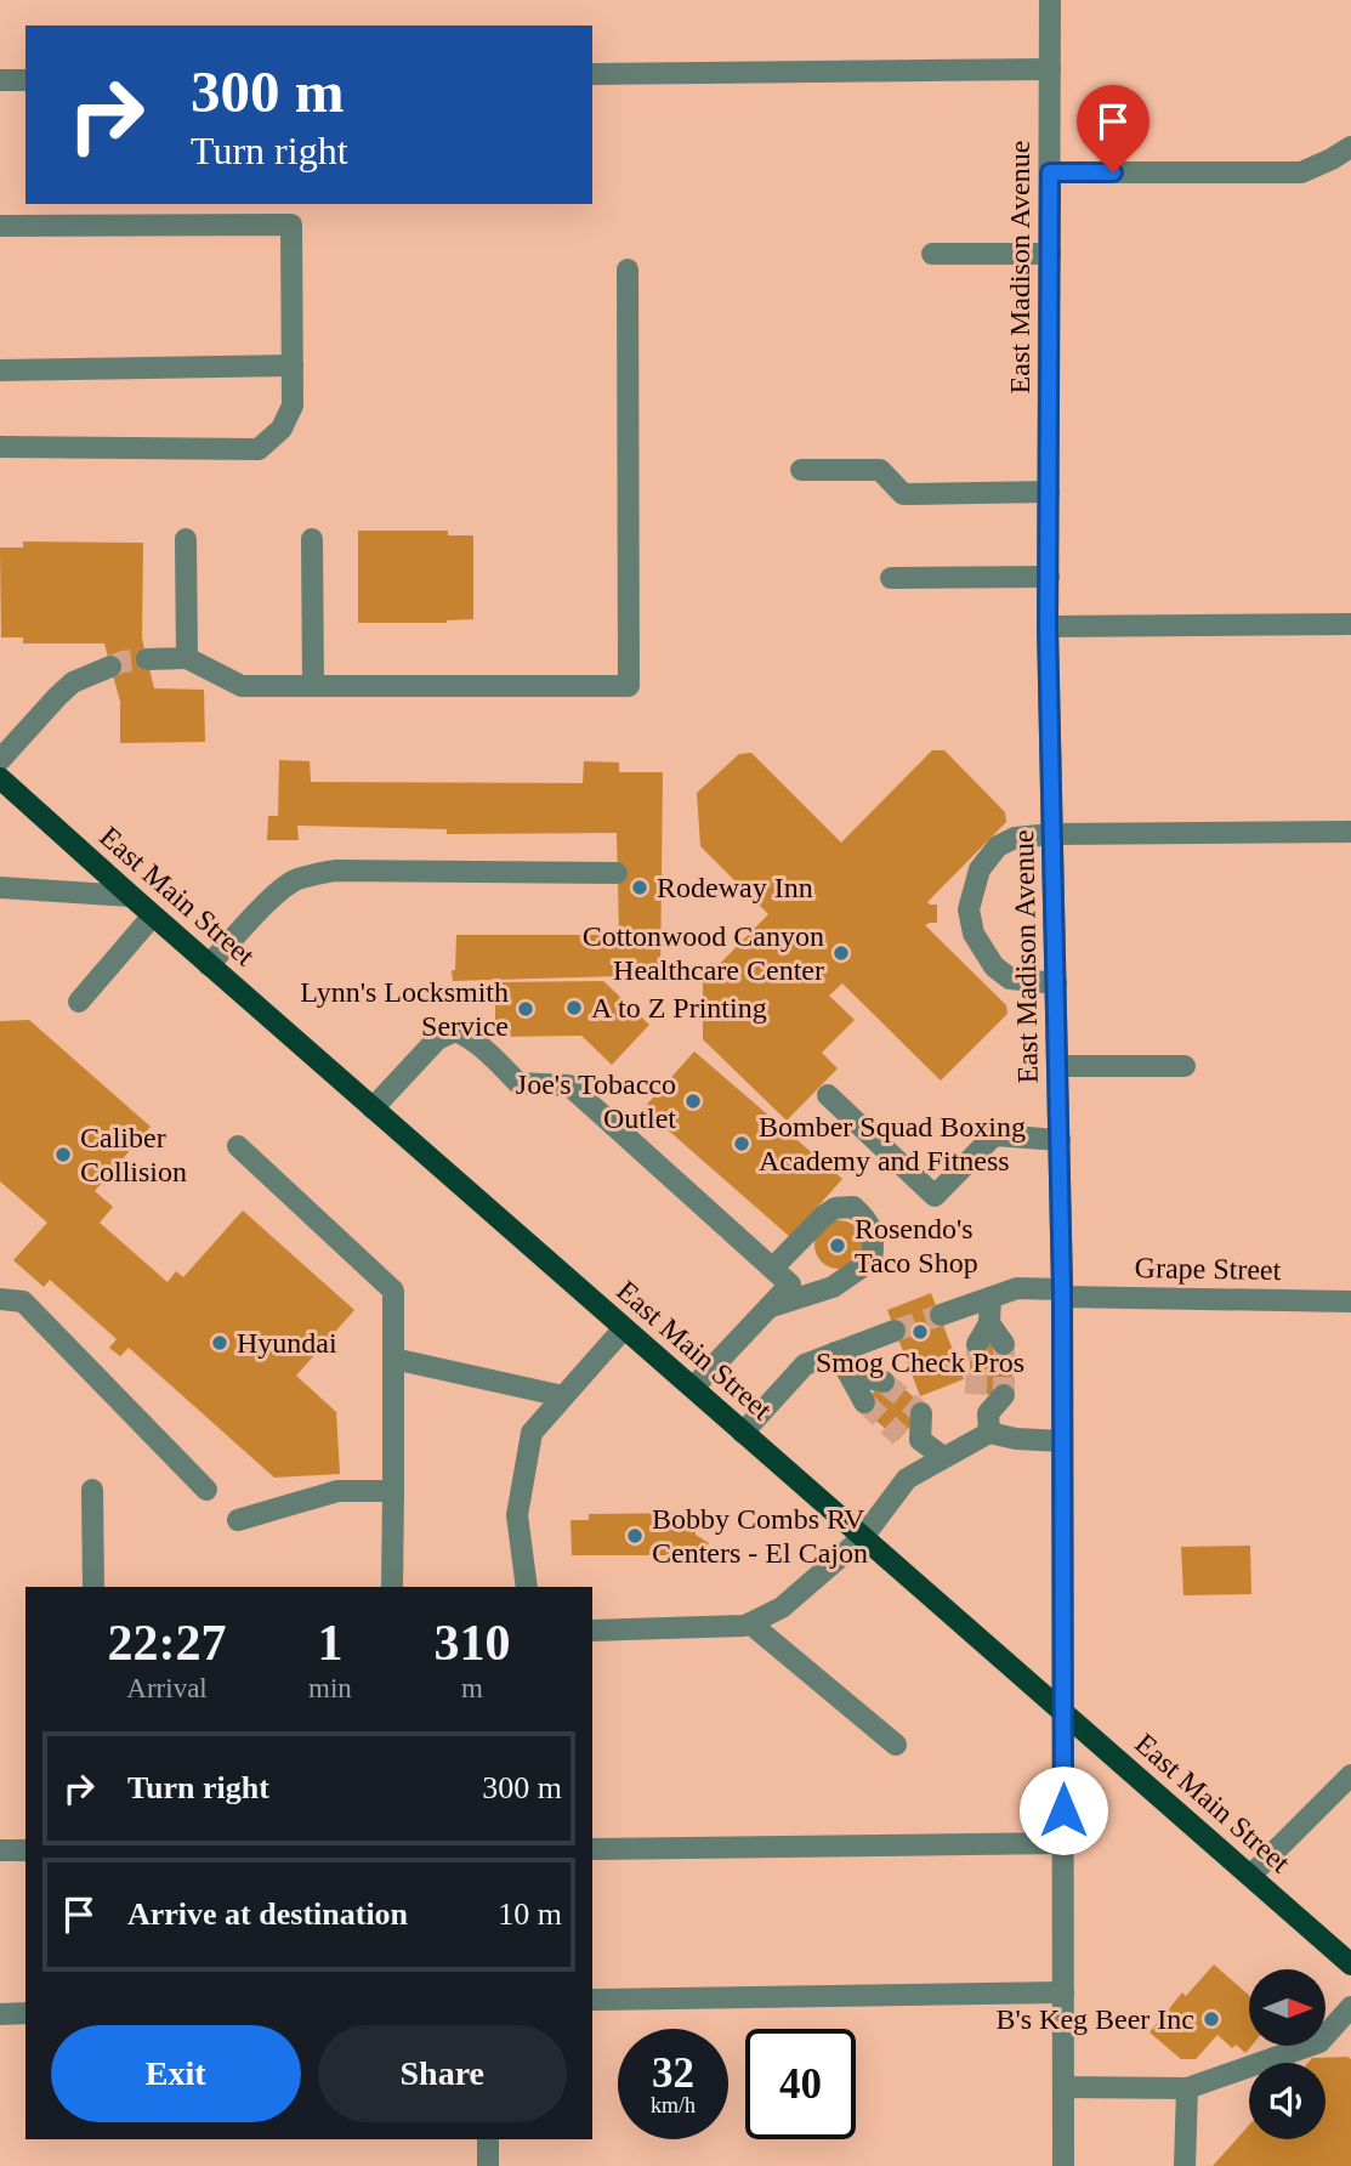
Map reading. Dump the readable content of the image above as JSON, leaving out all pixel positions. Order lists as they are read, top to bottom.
{
  "streets": {
    "main road": ["East Main Street"],
    "street": ["East Madison Avenue", "Grape Street"]
  },
  "crossings": [
    ["East Madison Avenue", "East Main Street"],
    ["East Madison Avenue", "Grape Street"]
  ],
  "places": [
    "Rodeway Inn",
    "Cottonwood Canyon Healthcare Center",
    "A to Z Printing",
    "Lynn's Locksmith Service",
    "Joe's Tobacco Outlet",
    "Bomber Squad Boxing Academy and Fitness",
    "Caliber Collision",
    "Rosendo's Taco Shop",
    "Smog Check Pros",
    "Hyundai",
    "Bobby Combs RV Centers - El Cajon",
    "B's Keg Beer Inc"
  ],
  "north": "right",
  "page": {
    "turn": ["300 m", "Turn right"],
    "eta": [
      "22:27",
      "Arrival",
      "1",
      "min",
      "310",
      "m"
    ],
    "list": [
      {
        "name": "Turn right",
        "value": "300 m"
      },
      {
        "name": "Arrive at destination",
        "value": "10 m"
      }
    ],
    "buttons": ["Exit", "Share"],
    "speed": "32 km/h",
    "limit": "40"
  }
}
